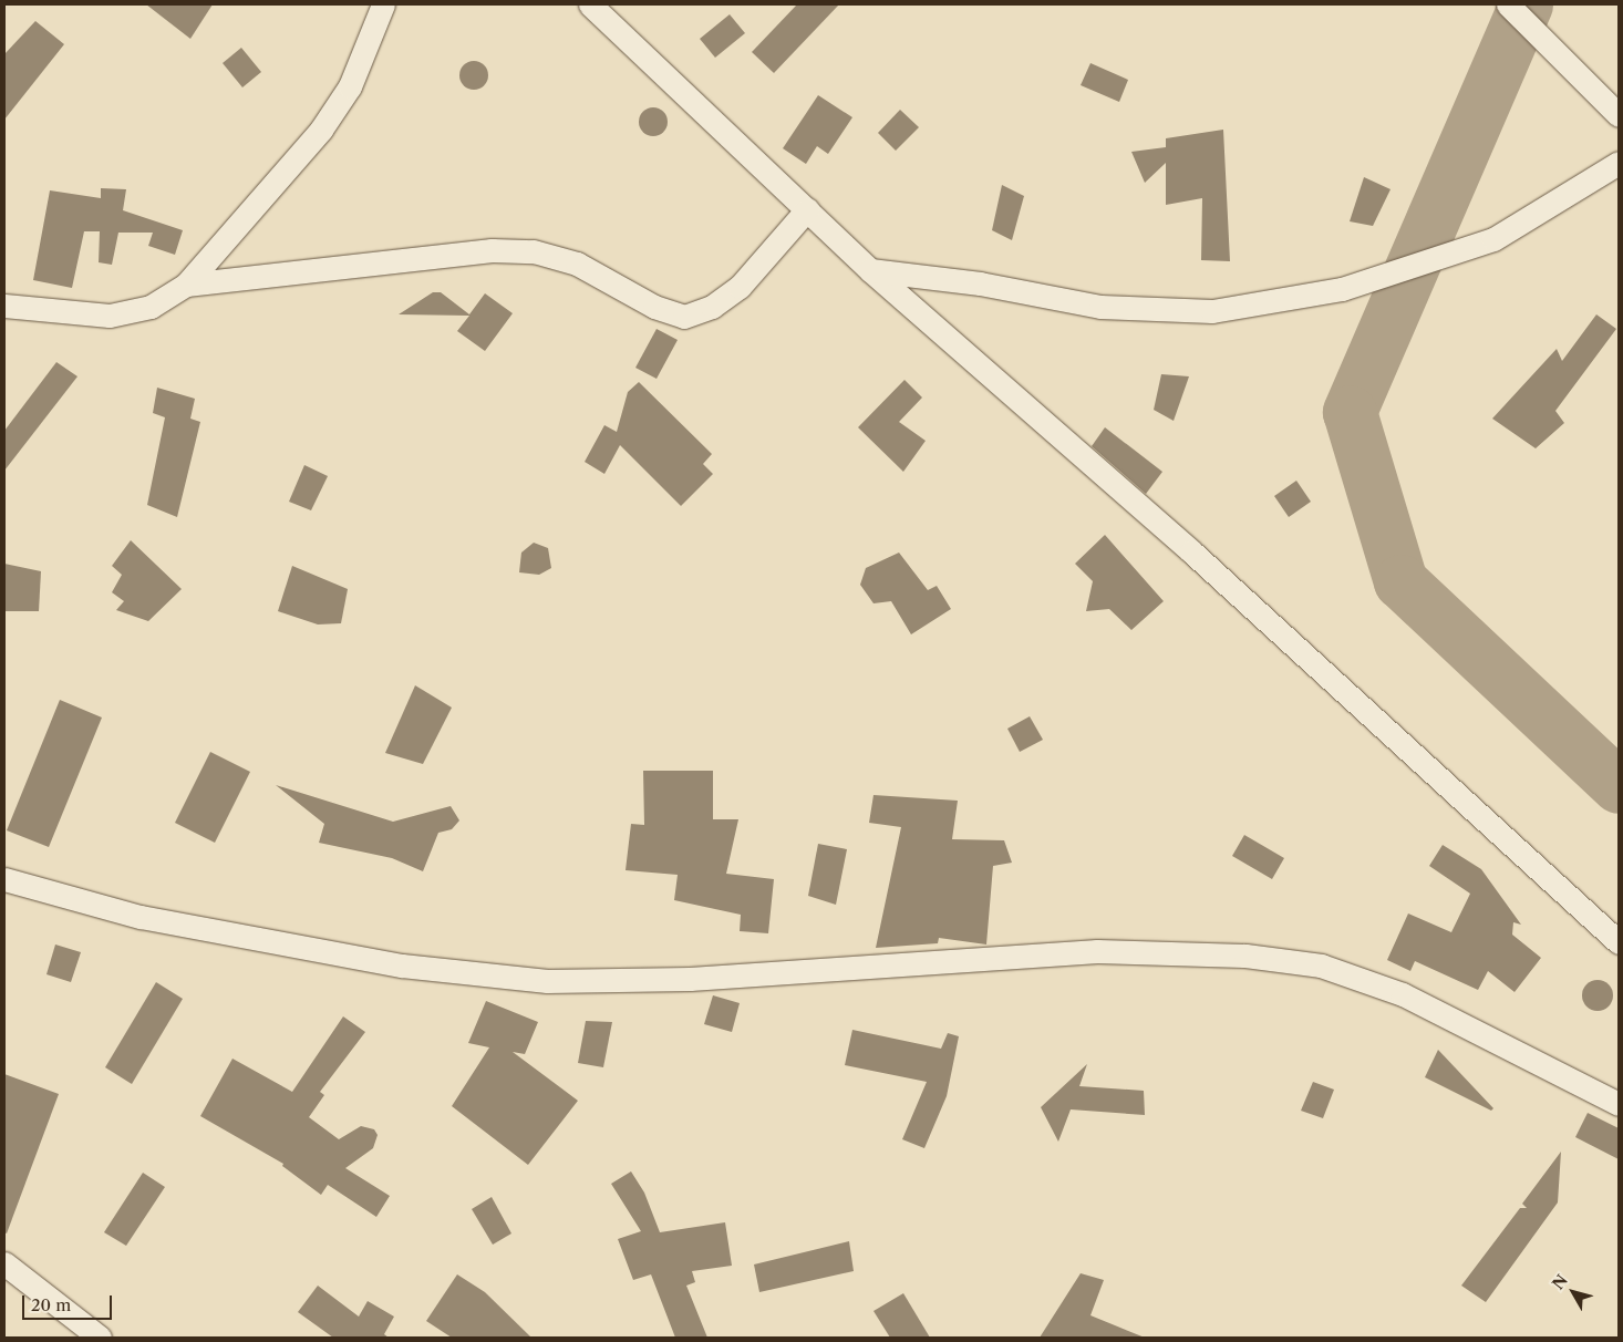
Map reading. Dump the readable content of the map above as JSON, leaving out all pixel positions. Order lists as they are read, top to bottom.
{
  "scale_bar": "20 m",
  "north": "top left"
}
